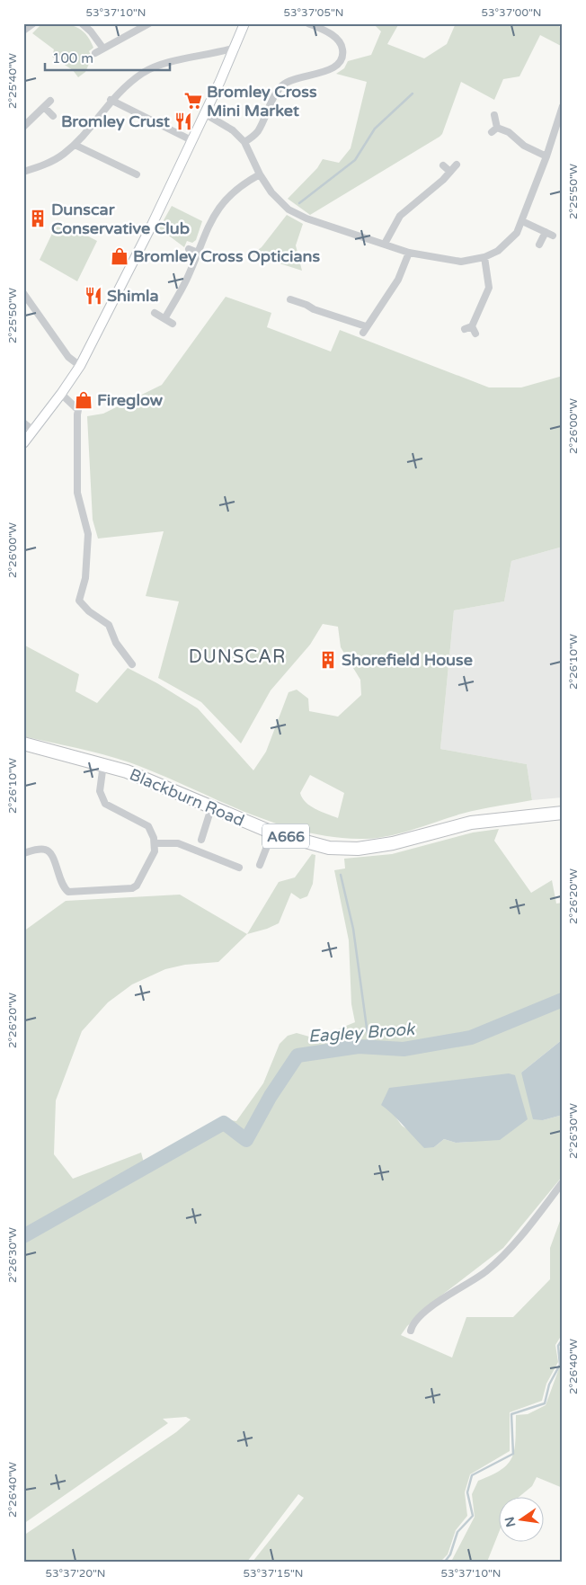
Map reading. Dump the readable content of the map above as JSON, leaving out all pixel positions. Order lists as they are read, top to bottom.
{
  "streets": {
    "highway": ["Blackburn Road", "A666"]
  },
  "districts": ["DUNSCAR"],
  "water": ["Eagley Brook"],
  "places": {
    "supermarket": ["Bromley Cross Mini Market"],
    "restaurant": ["Bromley Crust", "Shimla"],
    "building": ["Dunscar Conservative Club", "Shorefield House"],
    "shop": ["Bromley Cross Opticians", "Fireglow"]
  },
  "scale_bar": "100 m",
  "north": "left",
  "coordinates": [
    "53°37'10\"N",
    "53°37'05\"N",
    "53°37'00\"N",
    "2°25'40\"W",
    "2°25'50\"W",
    "2°26'00\"W",
    "2°26'10\"W",
    "2°26'20\"W",
    "2°26'30\"W",
    "2°26'40\"W",
    "53°37'20\"N",
    "53°37'15\"N"
  ]
}
